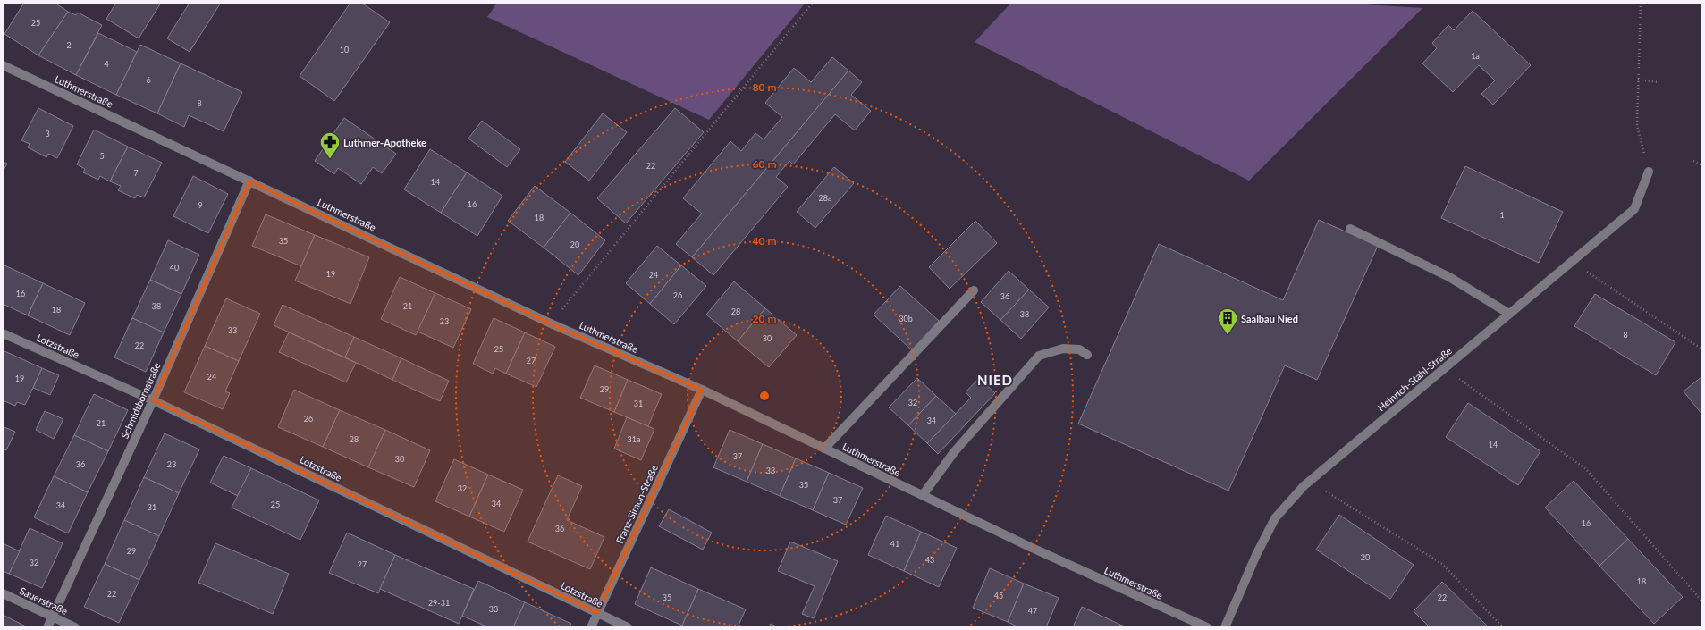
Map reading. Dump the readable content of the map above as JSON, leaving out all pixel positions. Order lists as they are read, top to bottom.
{
  "streets": {
    "street": [
      "Luthmerstraße",
      "Lotzstraße",
      "Heinrich-Stahl-Straße",
      "Schmidtbornstraße",
      "Franz-Simon-Straße",
      "Sauerstraße"
    ]
  },
  "crossings": [
    ["Luthmerstraße", "Schmidtbornstraße"],
    ["Luthmerstraße", "Franz-Simon-Straße"],
    ["Lotzstraße", "Schmidtbornstraße"],
    ["Lotzstraße", "Franz-Simon-Straße"],
    ["Schmidtbornstraße", "Sauerstraße"]
  ],
  "districts": ["NIED"],
  "places": {
    "pharmacy": ["Luthmer-Apotheke"],
    "building": ["Saalbau Nied"]
  },
  "house_numbers": [
    "25",
    "2",
    "10",
    "1a",
    "4",
    "6",
    "8",
    "3",
    "5",
    "22",
    "7",
    "14",
    "28a",
    "16",
    "9",
    "1",
    "18",
    "35",
    "20",
    "40",
    "19",
    "24",
    "16",
    "26",
    "36",
    "38",
    "21",
    "18",
    "28",
    "38",
    "30b",
    "23",
    "33",
    "8",
    "30",
    "22",
    "25",
    "27",
    "24",
    "19",
    "29",
    "32",
    "31",
    "26",
    "34",
    "21",
    "28",
    "31a",
    "14",
    "37",
    "30",
    "36",
    "23",
    "33",
    "35",
    "32",
    "37",
    "34",
    "25",
    "34",
    "31",
    "16",
    "36",
    "41",
    "29",
    "20",
    "43",
    "32",
    "27",
    "18",
    "22",
    "45",
    "35",
    "22",
    "29-31",
    "33",
    "47"
  ],
  "rings": [
    "80 m",
    "60 m",
    "40 m",
    "20 m"
  ]
}
